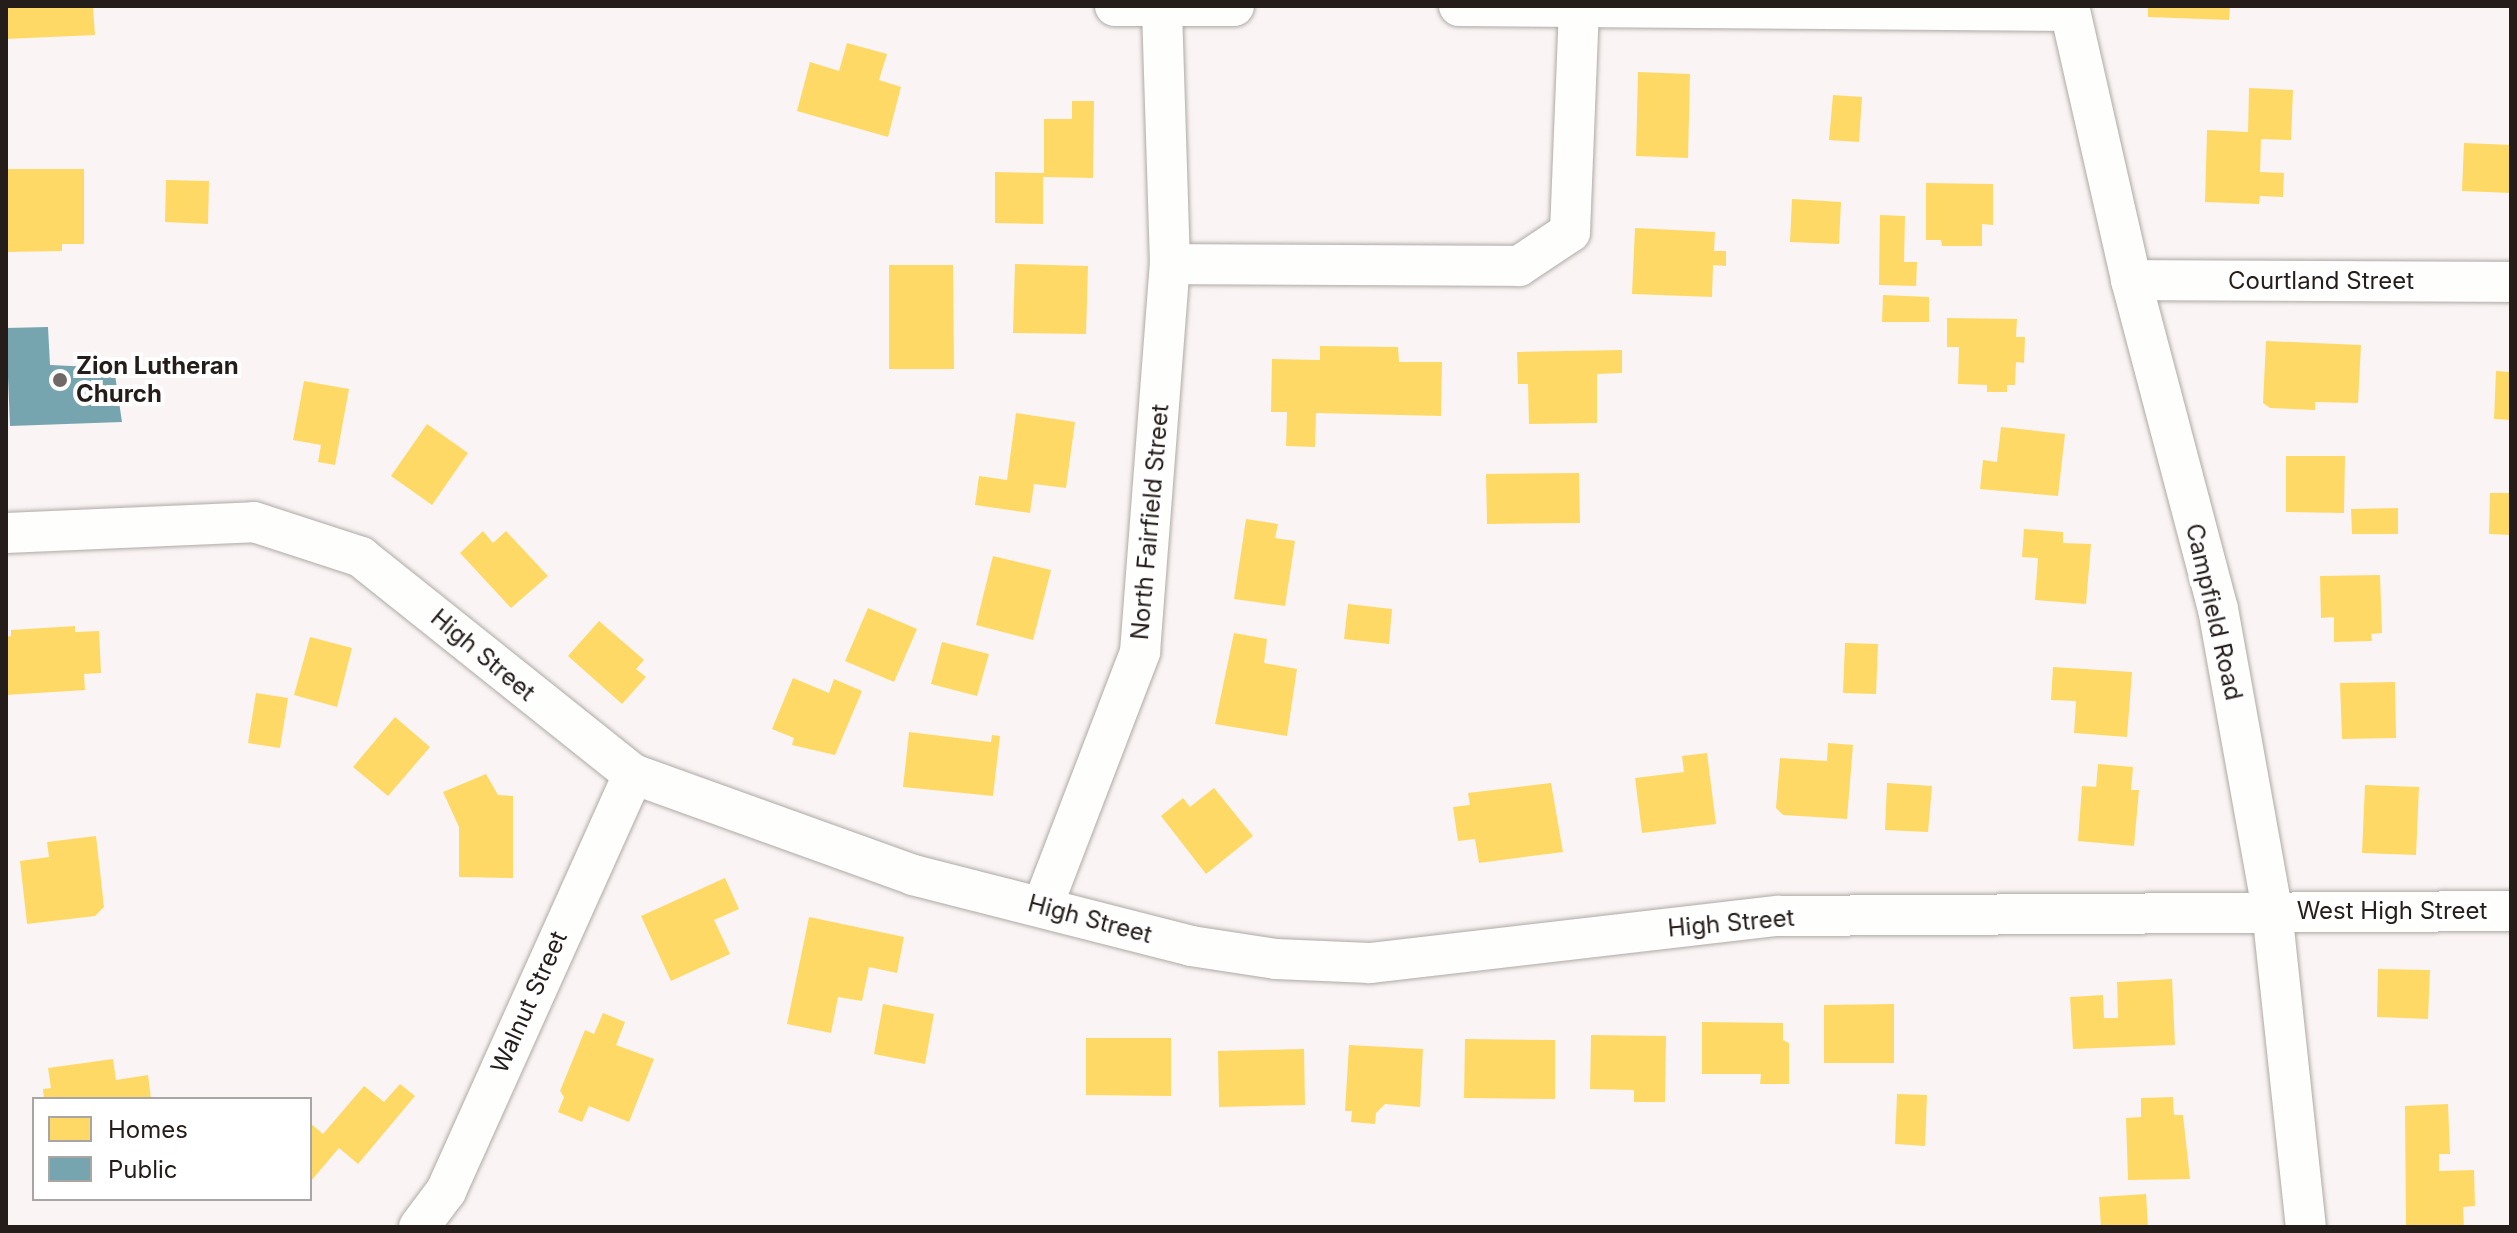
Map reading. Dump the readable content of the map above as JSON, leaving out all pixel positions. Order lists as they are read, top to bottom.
{
  "streets": {
    "street": [
      "Courtland Street",
      "North Fairfield Street",
      "Campfield Road",
      "High Street",
      "West High Street",
      "Walnut Street"
    ]
  },
  "crossings": [
    ["Courtland Street", "Campfield Road"],
    ["North Fairfield Street", "High Street"],
    ["Campfield Road", "High Street"],
    ["Campfield Road", "West High Street"],
    ["High Street", "West High Street"],
    ["High Street", "Walnut Street"]
  ],
  "places": ["Zion Lutheran Church"],
  "legend": ["Homes", "Public"]
}
